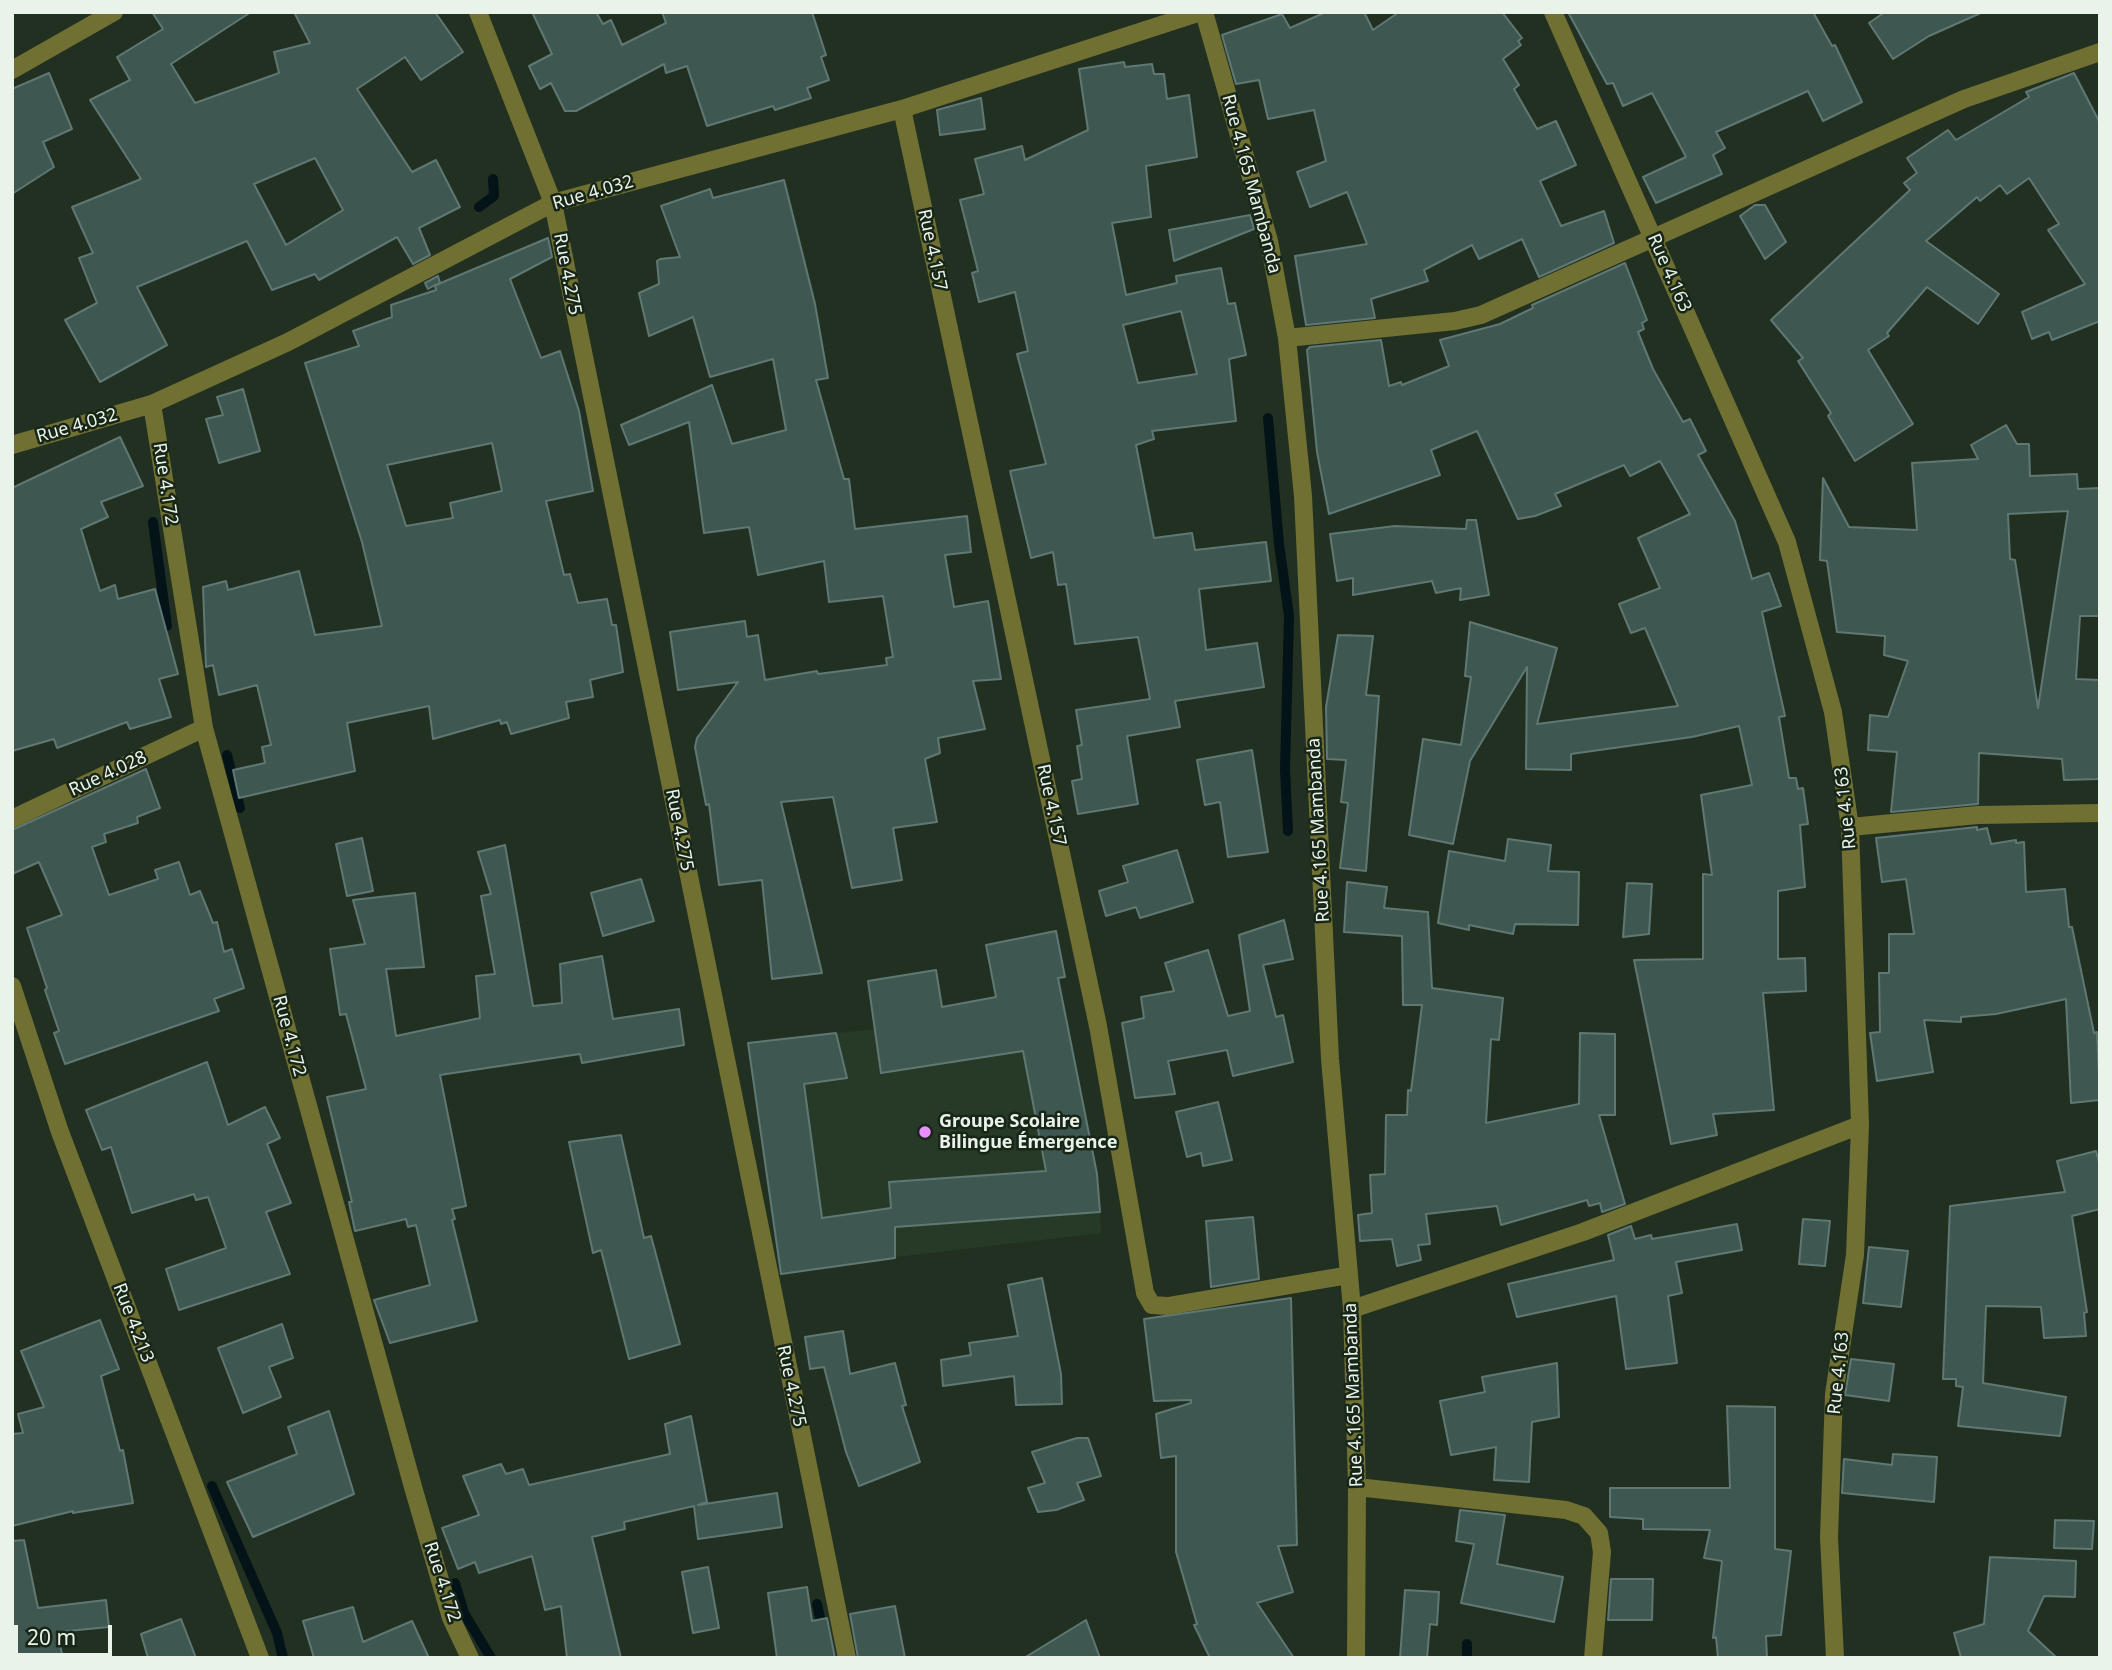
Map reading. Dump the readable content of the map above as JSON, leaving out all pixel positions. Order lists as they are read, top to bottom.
{
  "streets": {
    "street": [
      "Rue 4.165 Mambanda",
      "Rue 4.032",
      "Rue 4.157",
      "Rue 4.163",
      "Rue 4.275",
      "Rue 4.172",
      "Rue 4.028",
      "Rue 4.213"
    ]
  },
  "crossings": [
    ["Rue 4.165 Mambanda", "Rue 4.032"],
    ["Rue 4.165 Mambanda", "Rue 4.157"],
    ["Rue 4.032", "Rue 4.157"],
    ["Rue 4.032", "Rue 4.275"],
    ["Rue 4.032", "Rue 4.172"],
    ["Rue 4.172", "Rue 4.028"]
  ],
  "places": ["Groupe Scolaire Bilingue Émergence"],
  "scale_bar": "20 m"
}
